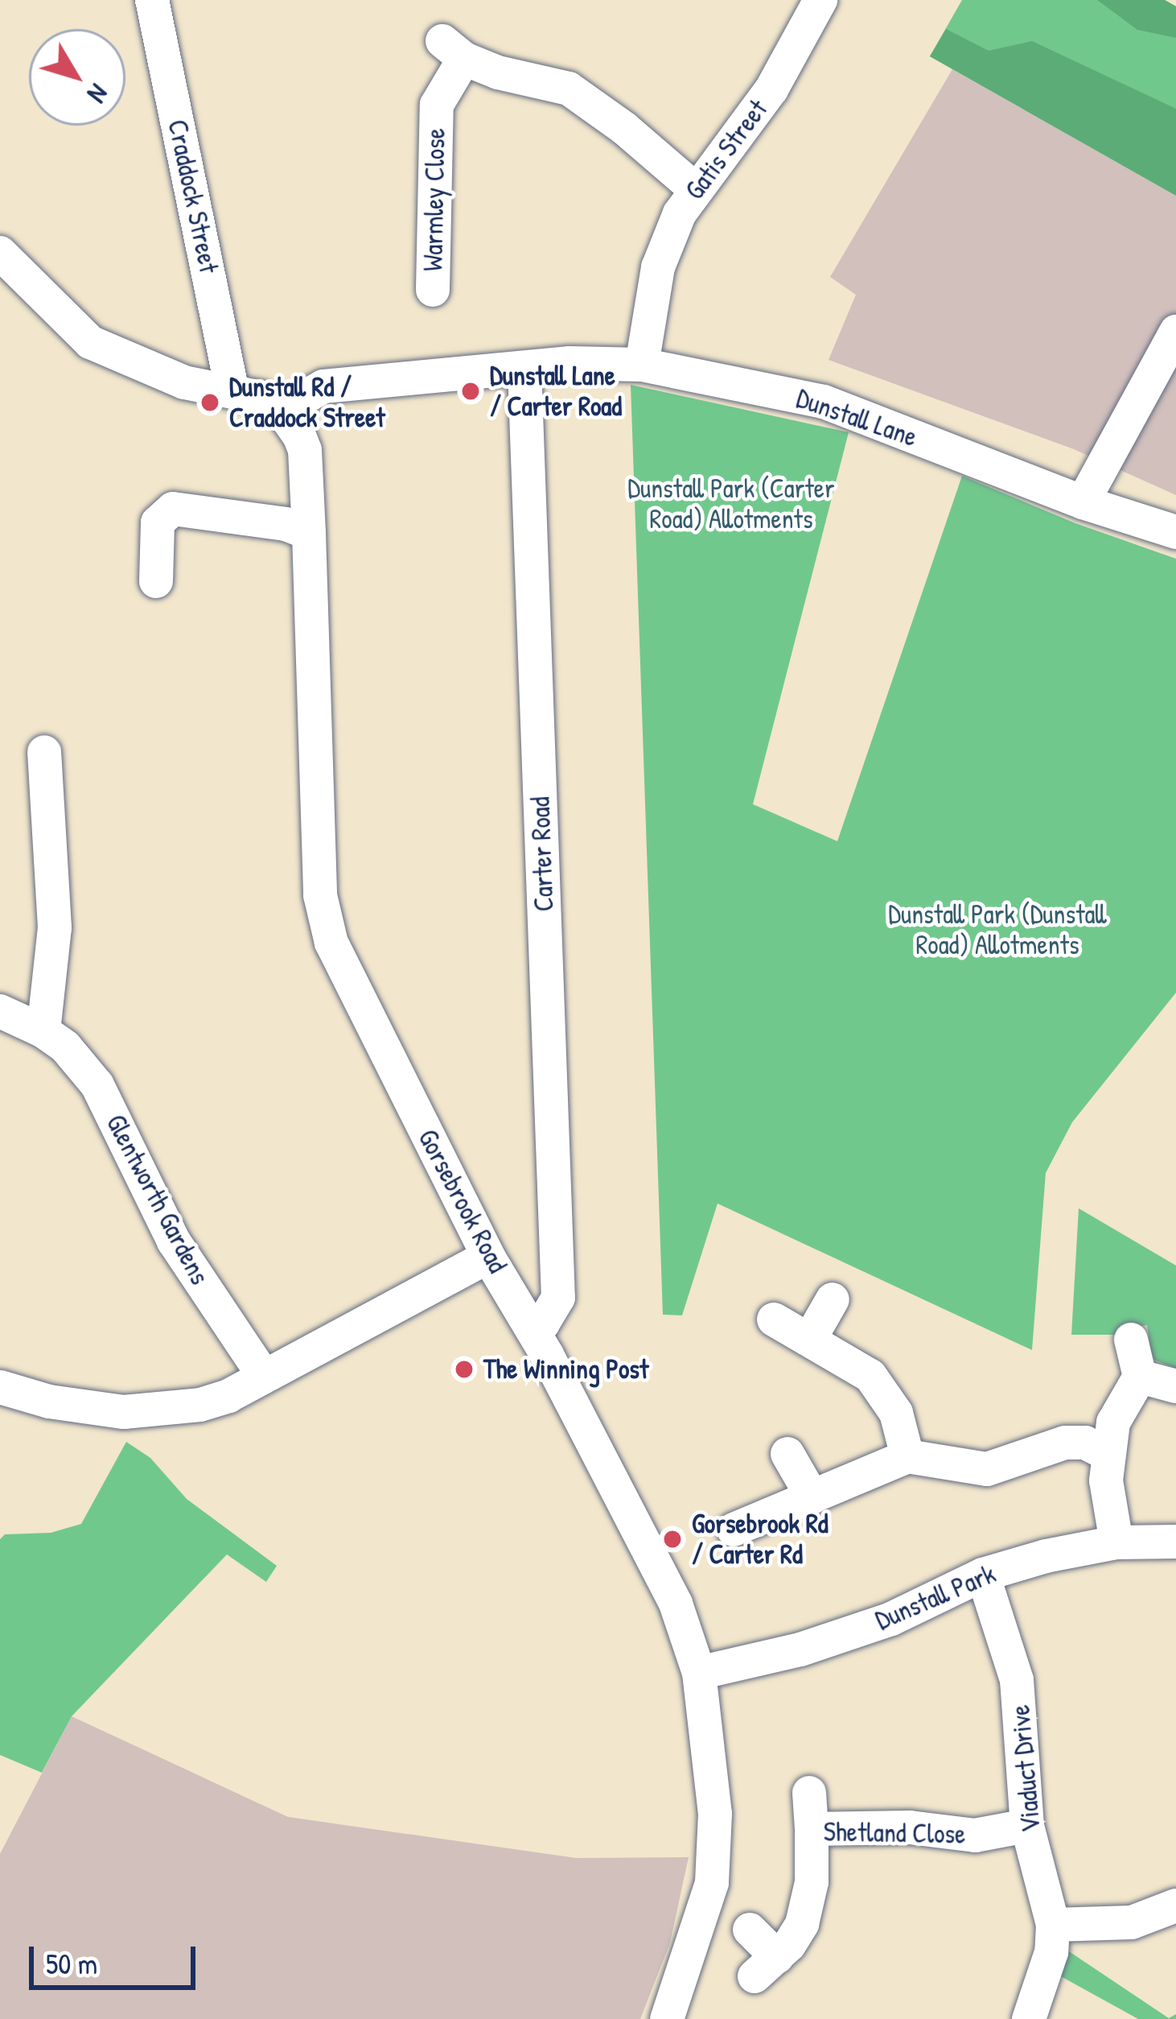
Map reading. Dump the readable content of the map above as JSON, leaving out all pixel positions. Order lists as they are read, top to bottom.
{
  "streets": {
    "street": [
      "Gatis Street",
      "Craddock Street",
      "Warmley Close",
      "Dunstall Lane",
      "Carter Road",
      "Glentworth Gardens",
      "Gorsebrook Road",
      "Dunstall Park",
      "Viaduct Drive",
      "Shetland Close"
    ]
  },
  "crossings": [
    ["Gatis Street", "Warmley Close"],
    ["Gatis Street", "Dunstall Lane"],
    ["Dunstall Lane", "Carter Road"],
    ["Dunstall Lane", "Gorsebrook Road"],
    ["Carter Road", "Gorsebrook Road"],
    ["Gorsebrook Road", "Dunstall Park"],
    ["Dunstall Park", "Viaduct Drive"],
    ["Viaduct Drive", "Shetland Close"]
  ],
  "parks": ["Dunstall Park (Carter Road) Allotments", "Dunstall Park (Dunstall Road) Allotments"],
  "places": [
    "Dunstall Lane / Carter Road",
    "Dunstall Rd / Craddock Street",
    "The Winning Post",
    "Gorsebrook Rd / Carter Rd"
  ],
  "scale_bar": "50 m",
  "north": "bottom right"
}
